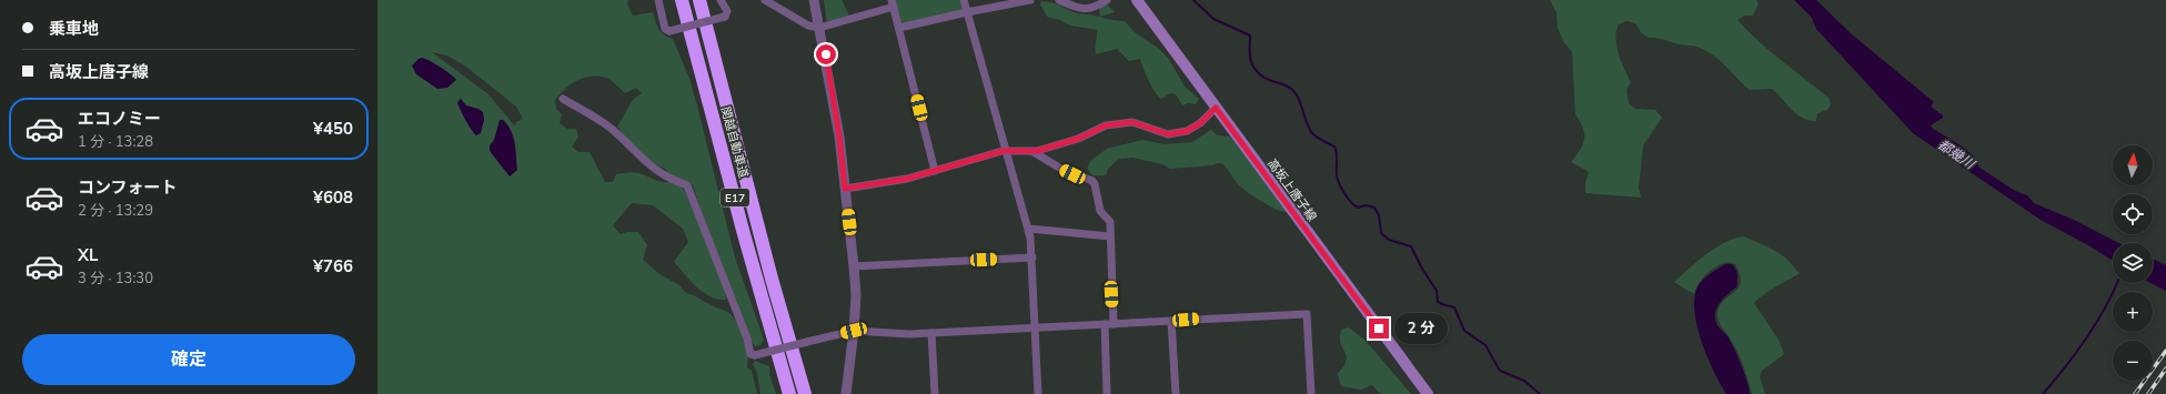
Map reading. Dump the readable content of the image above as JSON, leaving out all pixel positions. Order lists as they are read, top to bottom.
{
  "streets": {
    "highway": ["関越自動車道", "E17"],
    "main road": ["高坂上唐子線"]
  },
  "water": ["都幾川"],
  "north": "top",
  "page": {
    "banner": ["乗車地", "高坂上唐子線"],
    "list": [
      {
        "name": "エコノミー",
        "note": "1 分 · 13:28",
        "value": "¥450"
      },
      {
        "name": "コンフォート",
        "note": "2 分 · 13:29",
        "value": "¥608"
      },
      {
        "name": "XL",
        "note": "3 分 · 13:30",
        "value": "¥766"
      }
    ],
    "map_buttons": ["+", "−"],
    "bubble": "2 分",
    "buttons": "確定"
  }
}
